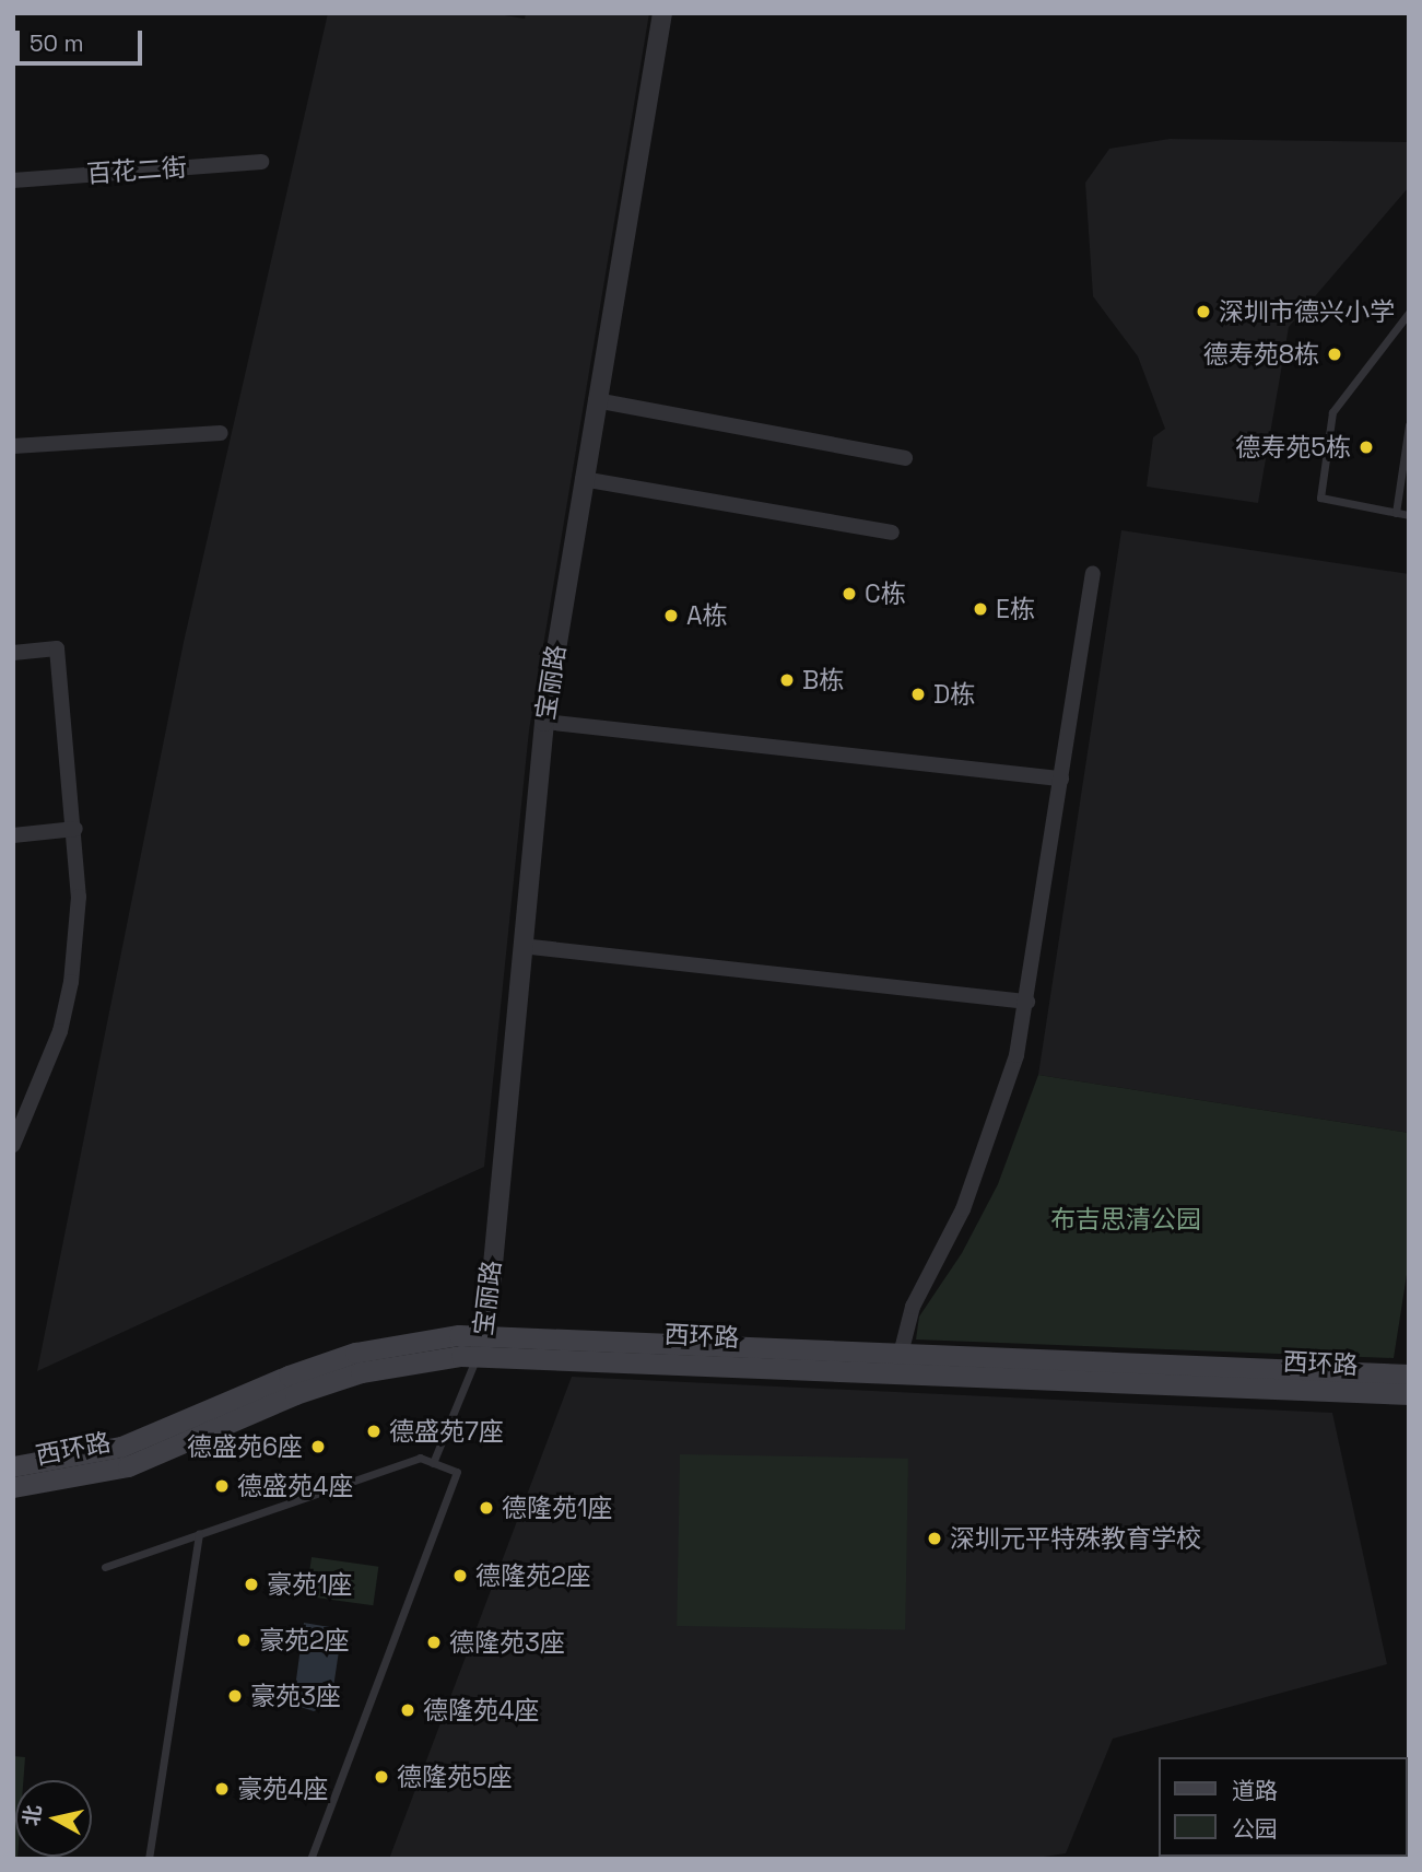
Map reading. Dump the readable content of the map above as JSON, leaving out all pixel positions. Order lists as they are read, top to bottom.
{
  "streets": {
    "main road": ["西环路"],
    "street": ["百花二街", "宝丽路"]
  },
  "crossings": [
    ["宝丽路", "西环路"]
  ],
  "parks": ["布吉思清公园"],
  "places": [
    "深圳市德兴小学",
    "德寿苑8栋",
    "德寿苑5栋",
    "C栋",
    "E栋",
    "A栋",
    "B栋",
    "D栋",
    "德盛苑7座",
    "德盛苑6座",
    "德盛苑4座",
    "德隆苑1座",
    "深圳元平特殊教育学校",
    "德隆苑2座",
    "豪苑1座",
    "豪苑2座",
    "德隆苑3座",
    "豪苑3座",
    "德隆苑4座",
    "德隆苑5座",
    "豪苑4座"
  ],
  "legend": ["道路", "公园"],
  "scale_bar": "50 m",
  "north": "left"
}
